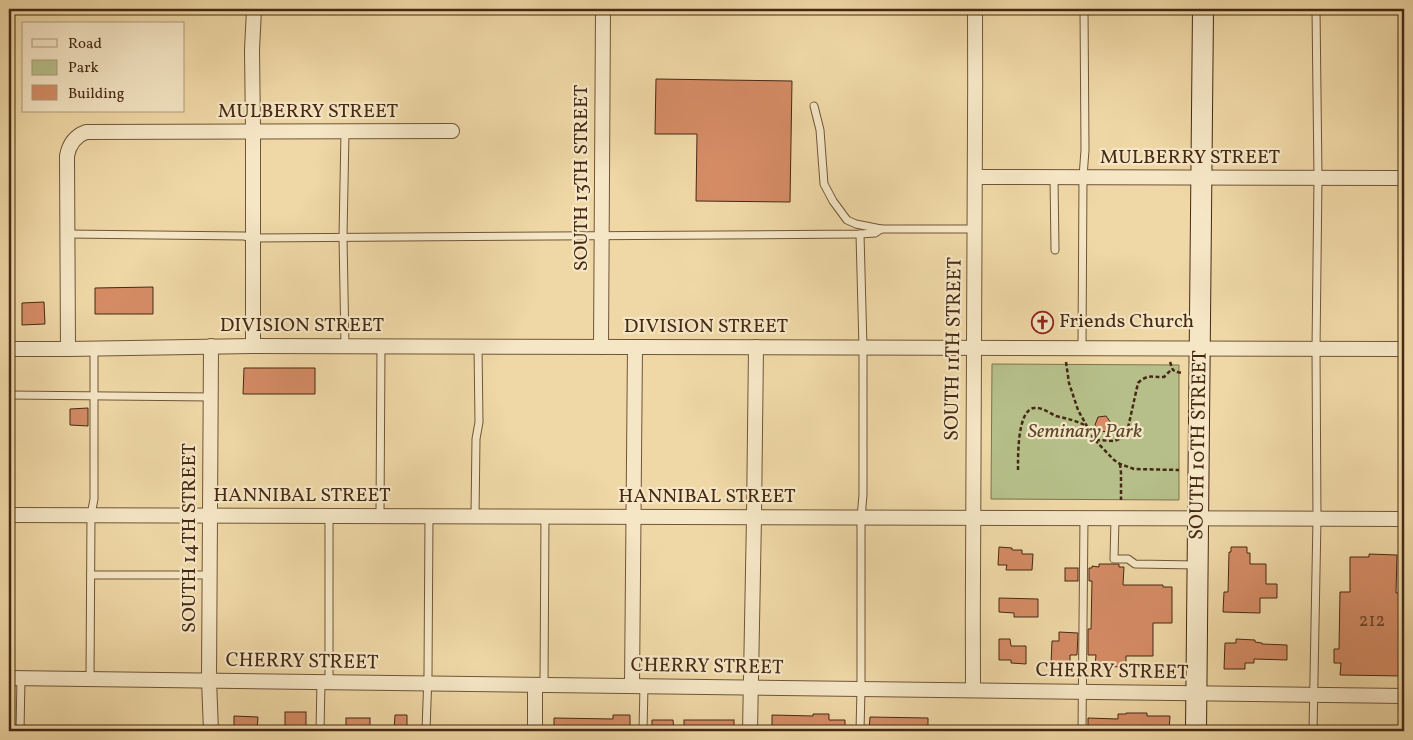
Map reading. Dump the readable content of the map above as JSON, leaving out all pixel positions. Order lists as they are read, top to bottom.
{
  "streets": {
    "main road": ["SOUTH 10TH STREET"],
    "street": [
      "MULBERRY STREET",
      "SOUTH 13TH STREET",
      "DIVISION STREET",
      "SOUTH 11TH STREET",
      "HANNIBAL STREET",
      "SOUTH 14TH STREET",
      "CHERRY STREET"
    ]
  },
  "crossings": [
    ["MULBERRY STREET", "SOUTH 11TH STREET"],
    ["MULBERRY STREET", "SOUTH 10TH STREET"],
    ["SOUTH 13TH STREET", "DIVISION STREET"],
    ["DIVISION STREET", "SOUTH 11TH STREET"],
    ["DIVISION STREET", "SOUTH 10TH STREET"],
    ["DIVISION STREET", "SOUTH 14TH STREET"],
    ["SOUTH 11TH STREET", "HANNIBAL STREET"],
    ["SOUTH 11TH STREET", "CHERRY STREET"],
    ["SOUTH 10TH STREET", "HANNIBAL STREET"],
    ["SOUTH 10TH STREET", "CHERRY STREET"],
    ["HANNIBAL STREET", "SOUTH 14TH STREET"],
    ["SOUTH 14TH STREET", "CHERRY STREET"]
  ],
  "parks": ["Seminary Park"],
  "places": {
    "church": ["Friends Church"]
  },
  "house_numbers": ["212"],
  "legend": ["Road", "Park", "Building"]
}
